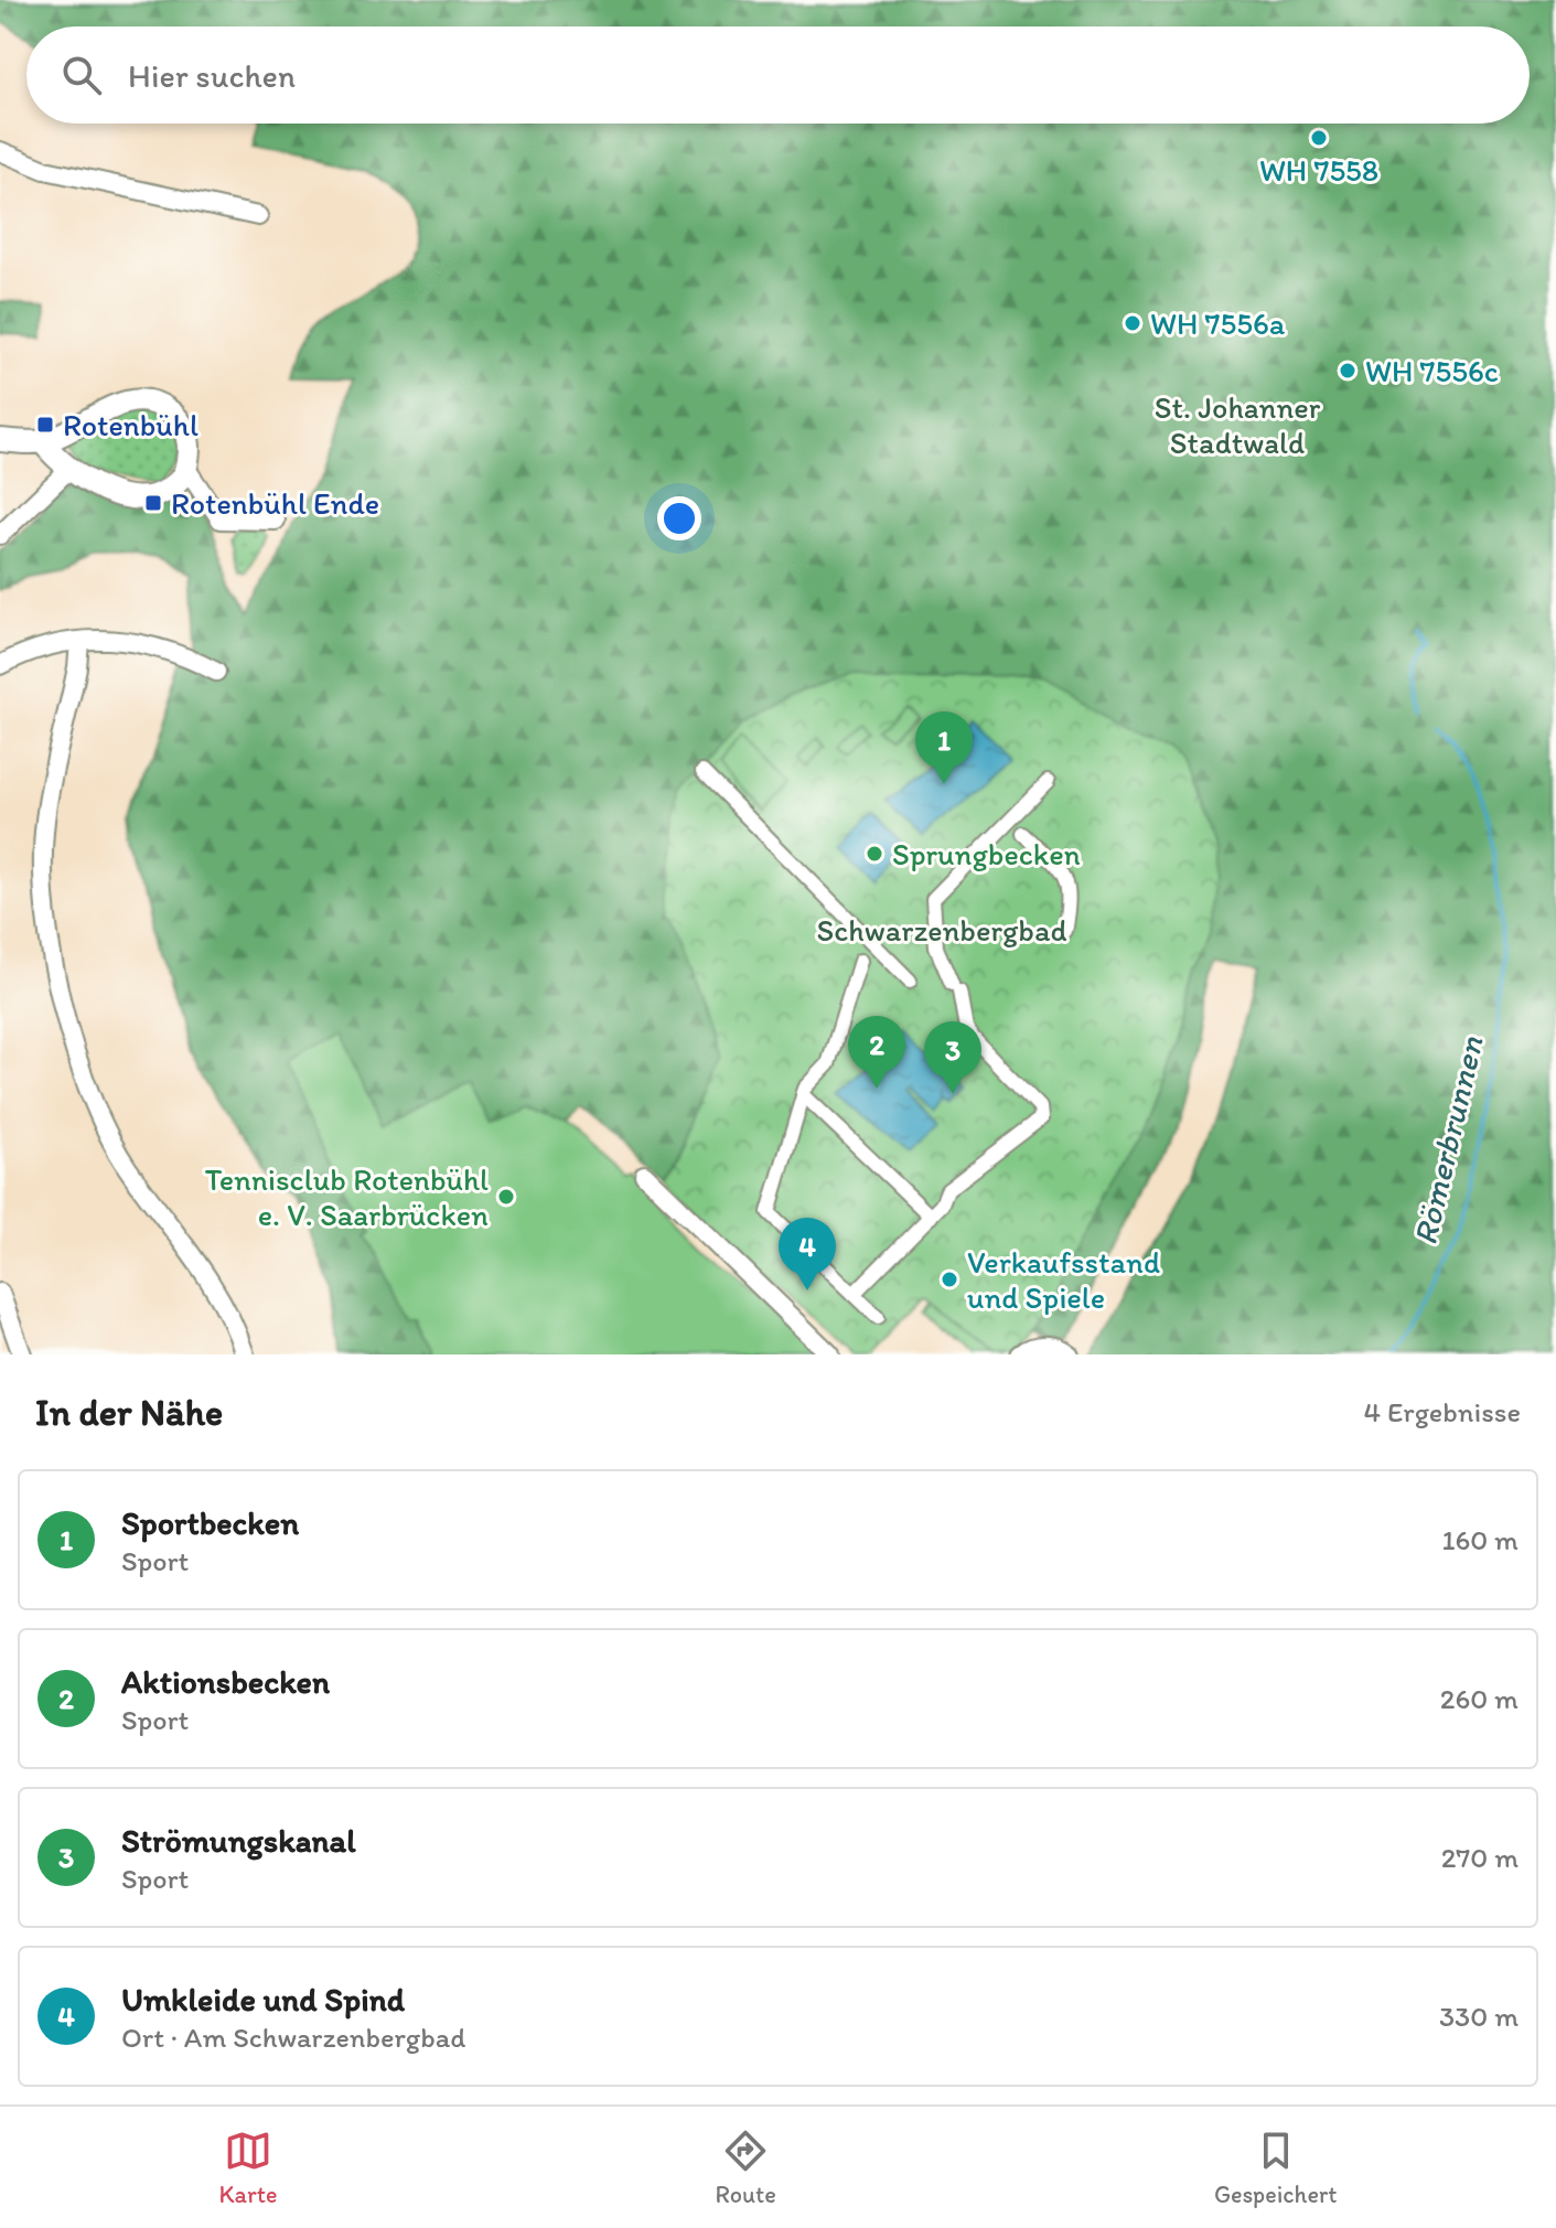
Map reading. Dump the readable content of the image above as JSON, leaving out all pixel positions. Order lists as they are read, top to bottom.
{
  "water": ["Römerbrunnen"],
  "parks": ["St. Johanner Stadtwald", "Schwarzenbergbad"],
  "places": {
    "other": [
      "WH 7558",
      "WH 7556a",
      "WH 7556c",
      "Sprungbecken",
      "Tennisclub Rotenbühl e. V. Saarbrücken",
      "Verkaufsstand und Spiele"
    ],
    "transit": ["Rotenbühl", "Rotenbühl Ende"]
  },
  "page": {
    "search": "Hier suchen",
    "pins": [
      "1",
      "2",
      "3",
      "4"
    ],
    "heading": ["In der Nähe", "4 Ergebnisse"],
    "list": [
      {
        "mark": "1",
        "name": "Sportbecken",
        "note": "Sport",
        "value": "160 m"
      },
      {
        "mark": "2",
        "name": "Aktionsbecken",
        "note": "Sport",
        "value": "260 m"
      },
      {
        "mark": "3",
        "name": "Strömungskanal",
        "note": "Sport",
        "value": "270 m"
      },
      {
        "mark": "4",
        "name": "Umkleide und Spind",
        "note": "Ort · Am Schwarzenbergbad",
        "value": "330 m"
      }
    ],
    "nav": ["Karte", "Route", "Gespeichert"]
  }
}
